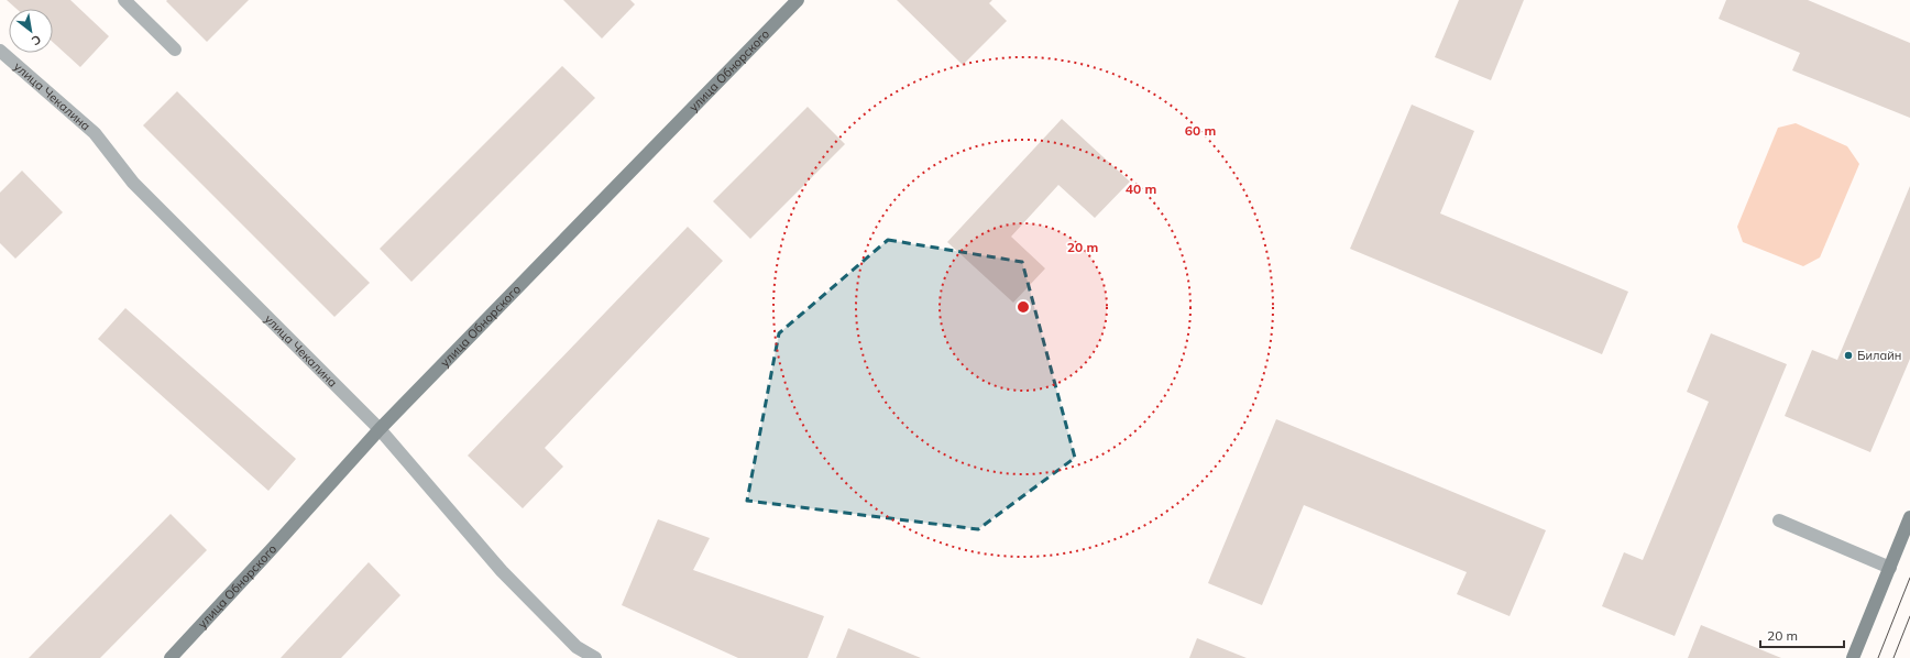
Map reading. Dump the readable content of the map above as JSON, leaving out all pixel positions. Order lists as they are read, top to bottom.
{
  "streets": {
    "main road": ["улица Обнорского"],
    "street": ["улица Чекалина"]
  },
  "crossings": [
    ["улица Обнорского", "улица Чекалина"]
  ],
  "places": ["Билайн"],
  "scale_bar": "20 m",
  "north": "bottom right",
  "rings": ["60 m", "40 m", "20 m"]
}
